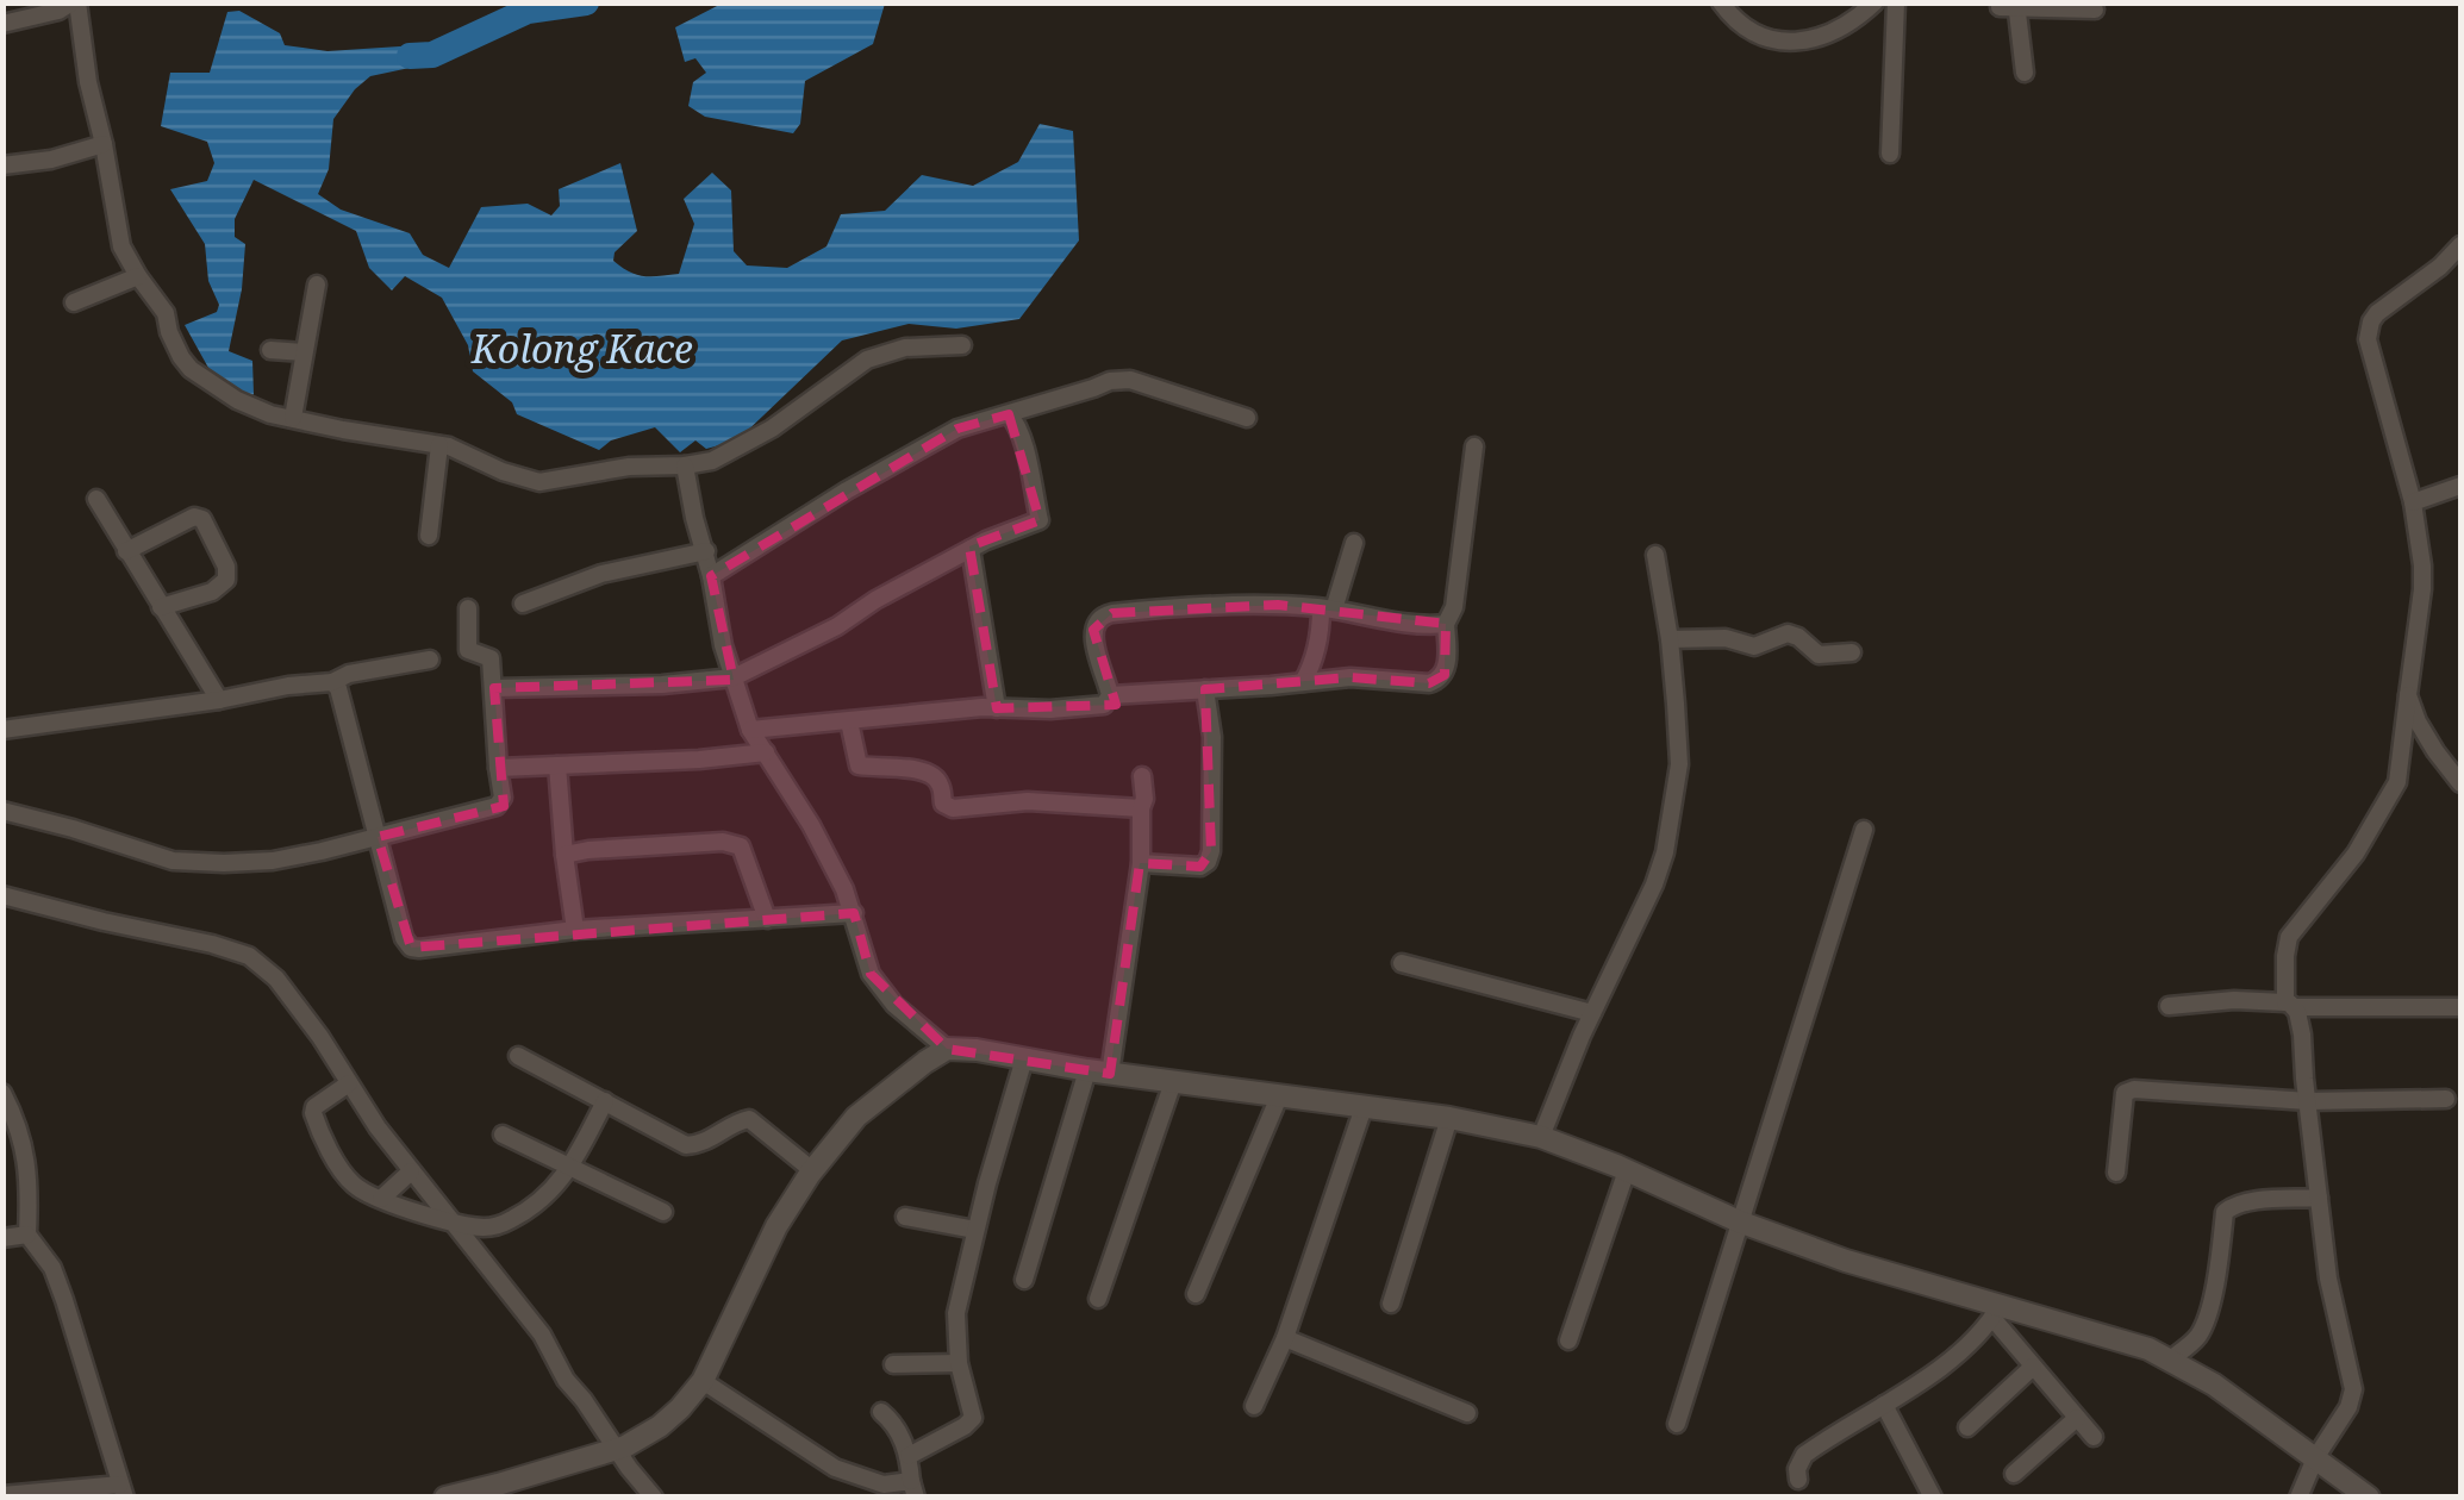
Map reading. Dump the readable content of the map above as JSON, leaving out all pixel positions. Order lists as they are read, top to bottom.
{
  "water": ["Kolong Kace"]
}
